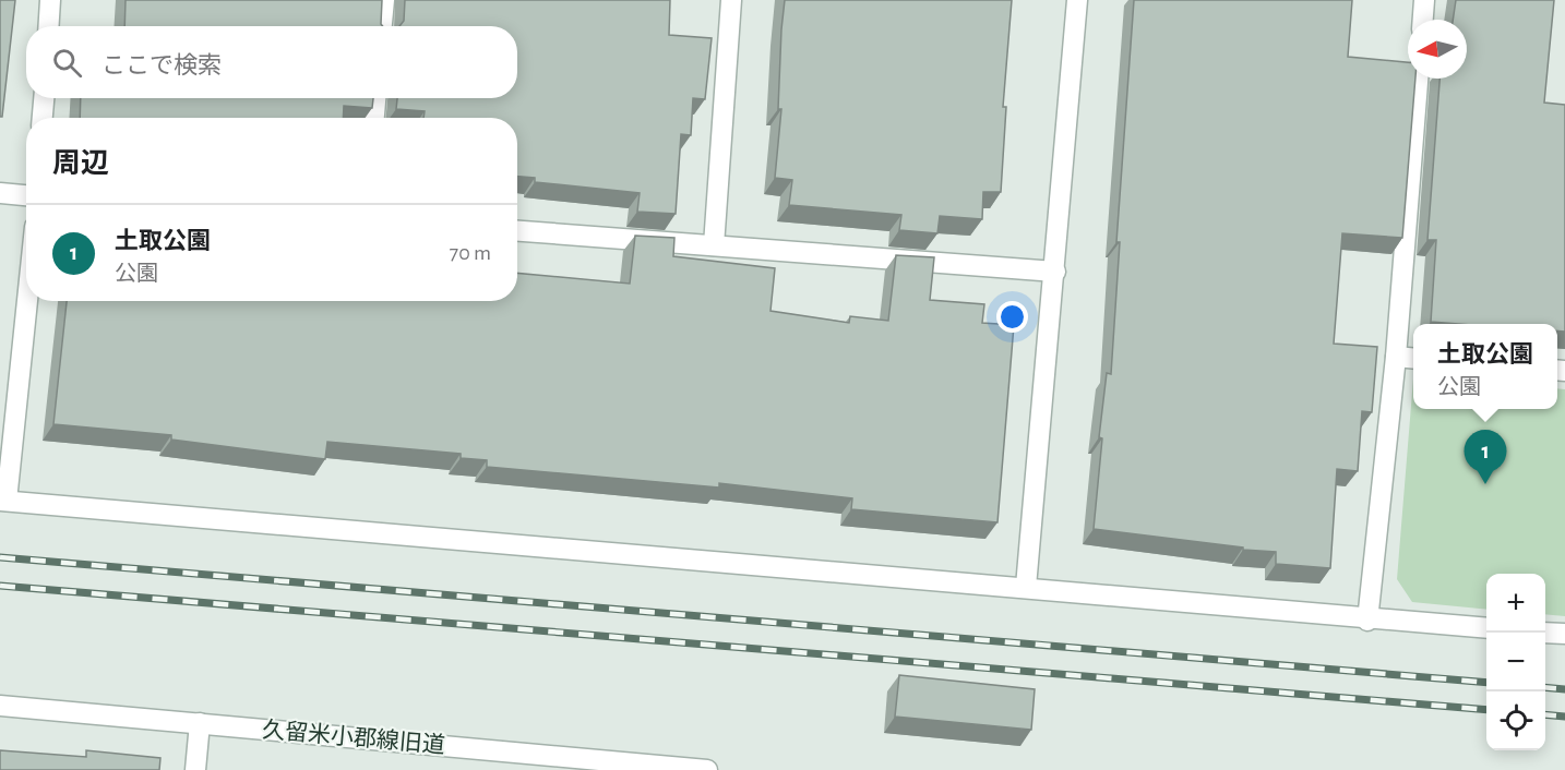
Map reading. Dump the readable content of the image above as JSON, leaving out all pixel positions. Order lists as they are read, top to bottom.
{
  "streets": {
    "street": ["久留米小郡線旧道"]
  },
  "north": "left",
  "page": {
    "search": "ここで検索",
    "heading": "周辺",
    "list": [
      {
        "mark": "1",
        "name": "土取公園",
        "note": "公園",
        "value": "70 m"
      }
    ],
    "popup": ["土取公園", "公園"],
    "pins": "1",
    "map_buttons": ["+", "−"]
  }
}
